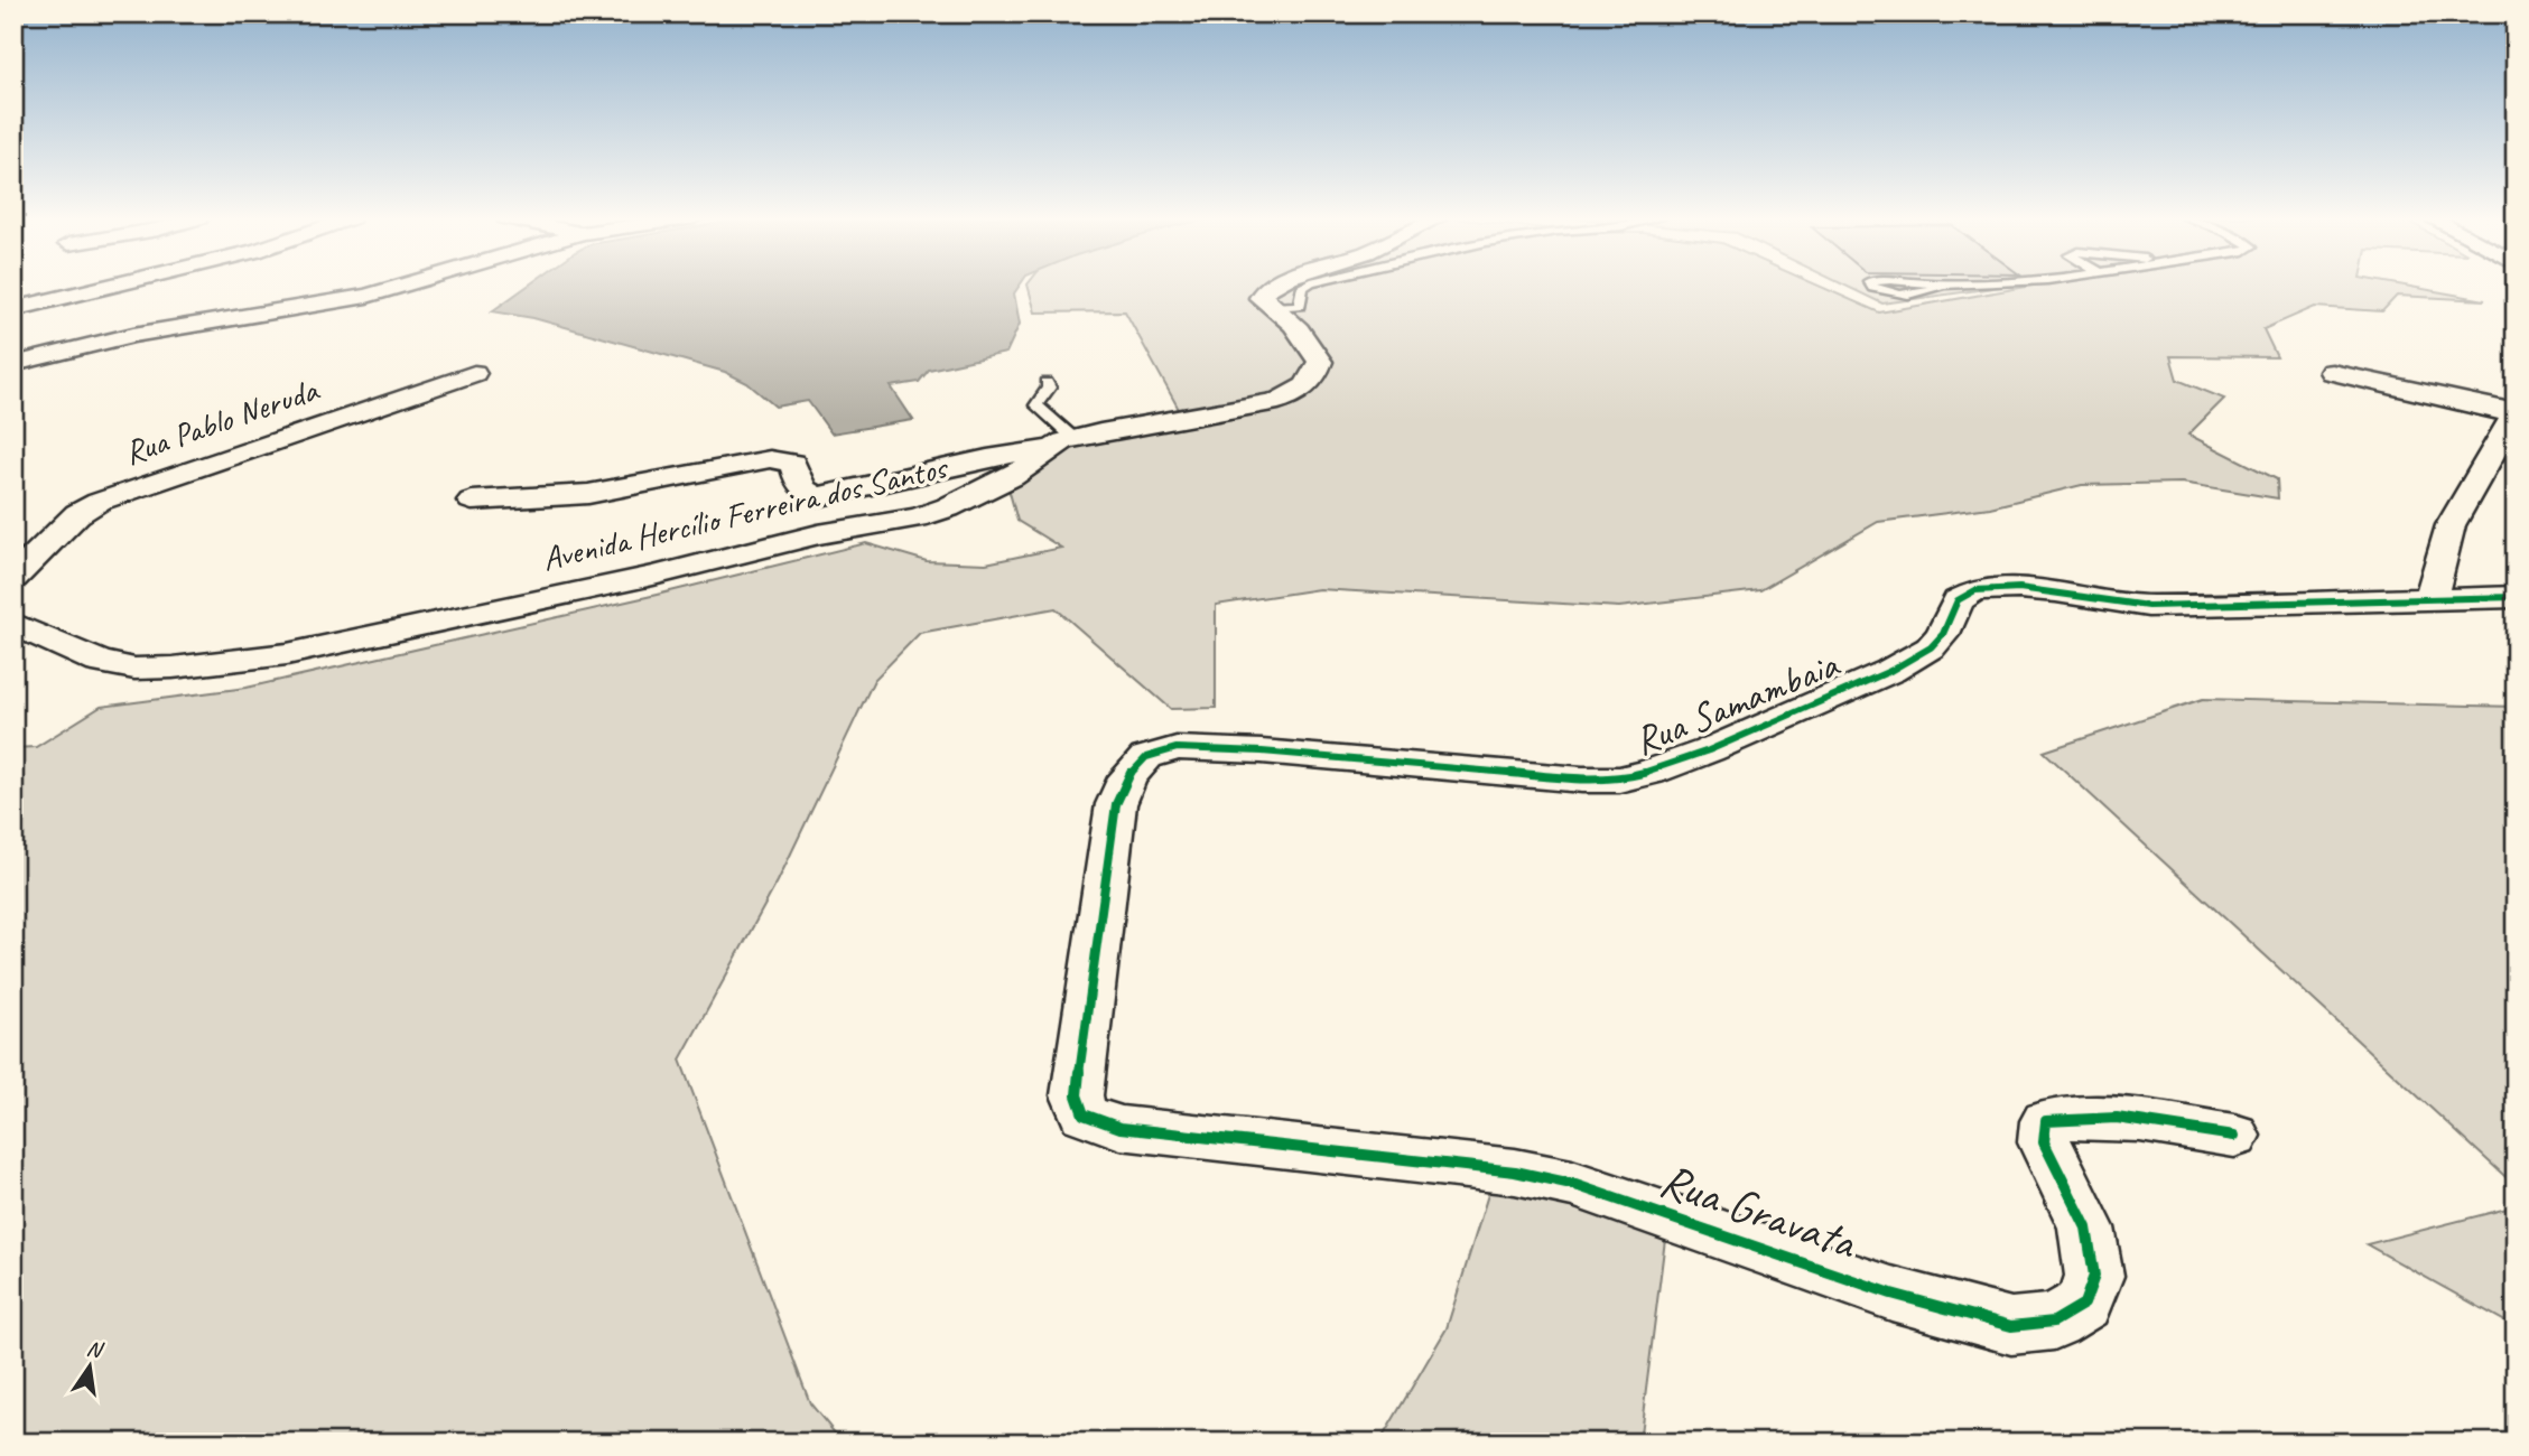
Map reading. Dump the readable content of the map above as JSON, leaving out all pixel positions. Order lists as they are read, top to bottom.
{
  "streets": {
    "street": [
      "Rua Pablo Neruda",
      "Avenida Hercílio Ferreira dos Santos",
      "Rua Samambaia",
      "Rua Gravata"
    ]
  },
  "crossings": [
    ["Rua Samambaia", "Rua Gravata"]
  ],
  "north": "top"
}
